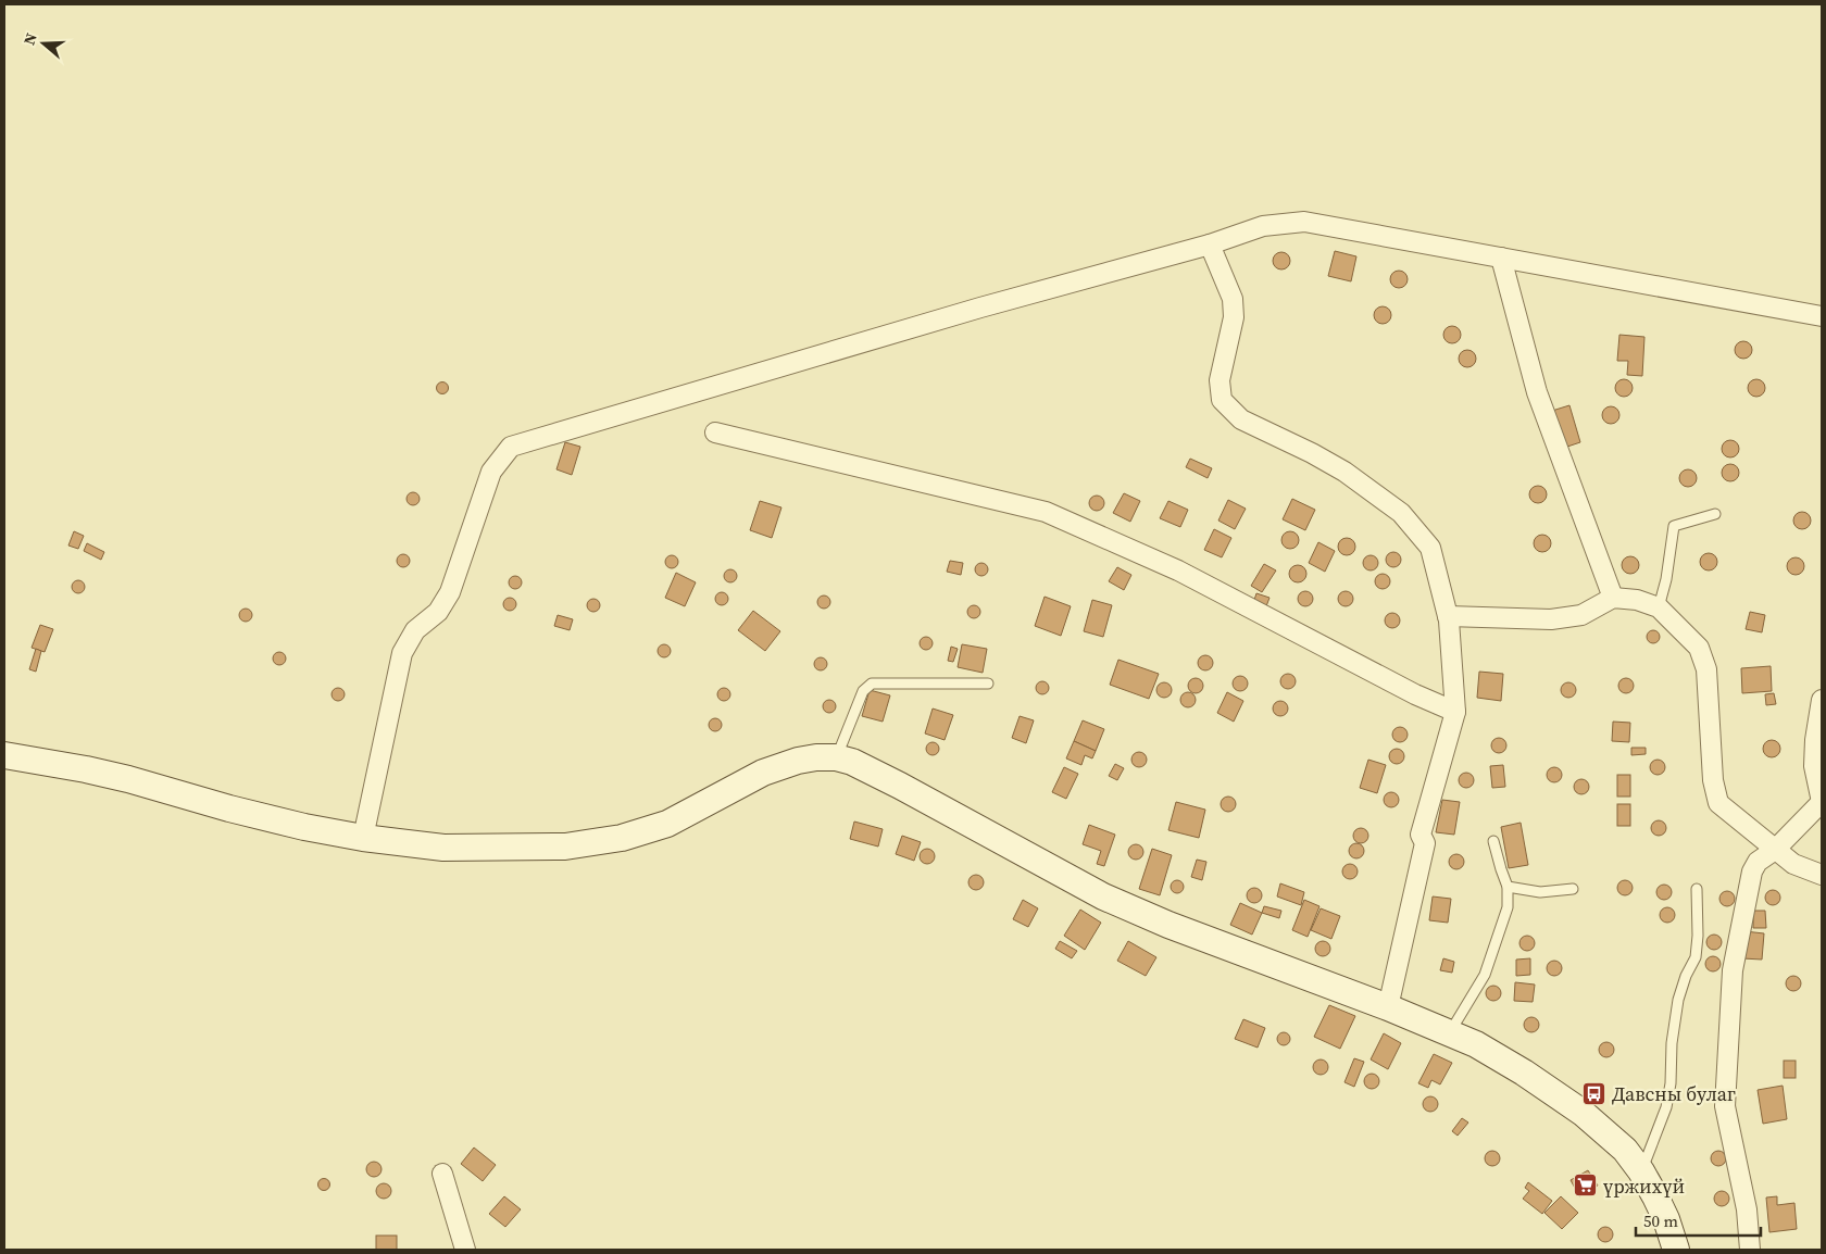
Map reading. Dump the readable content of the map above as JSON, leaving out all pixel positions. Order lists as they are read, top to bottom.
{
  "places": {
    "bus stop": ["Давсны булаг"],
    "supermarket": ["үржихүй"]
  },
  "scale_bar": "50 m",
  "north": "left"
}
